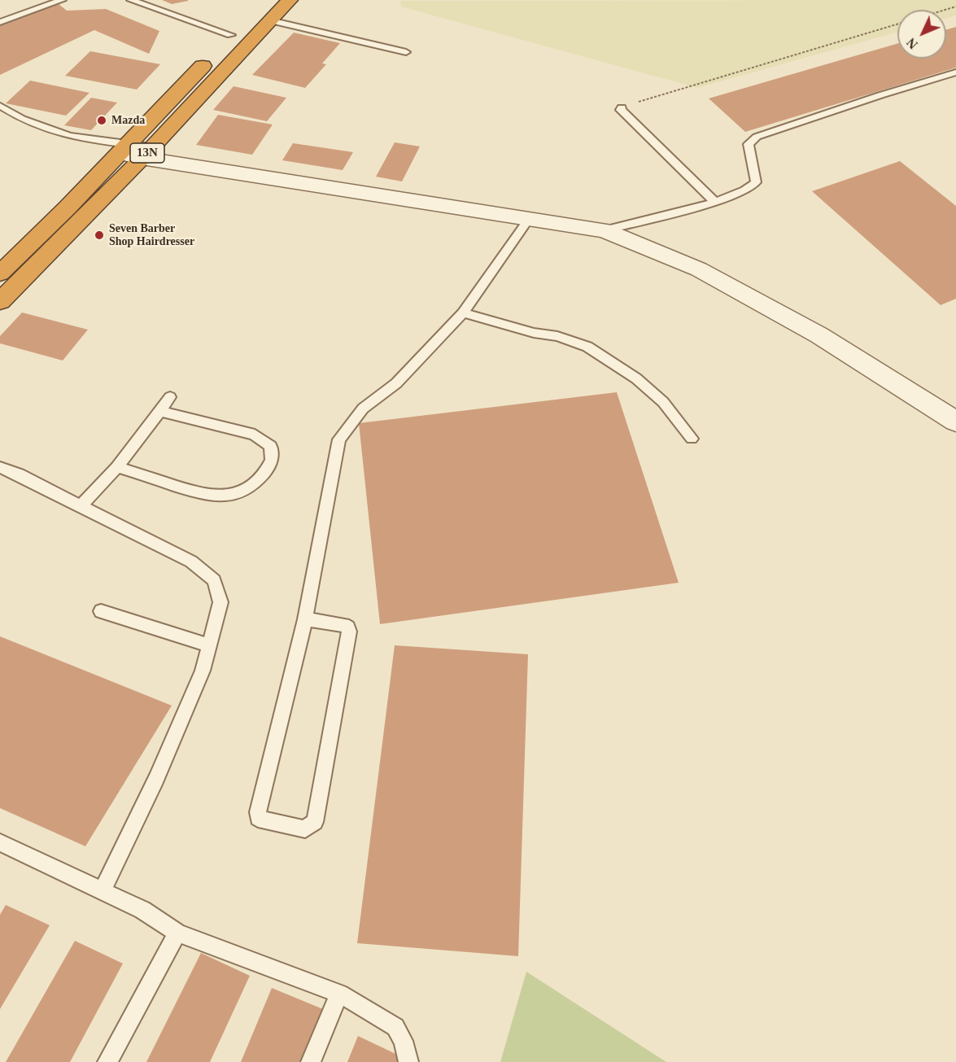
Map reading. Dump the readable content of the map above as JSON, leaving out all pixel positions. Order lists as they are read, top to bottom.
{
  "streets": {
    "highway": ["13N"]
  },
  "places": ["Mazda", "Seven Barber Shop Hairdresser"],
  "north": "bottom left"
}
